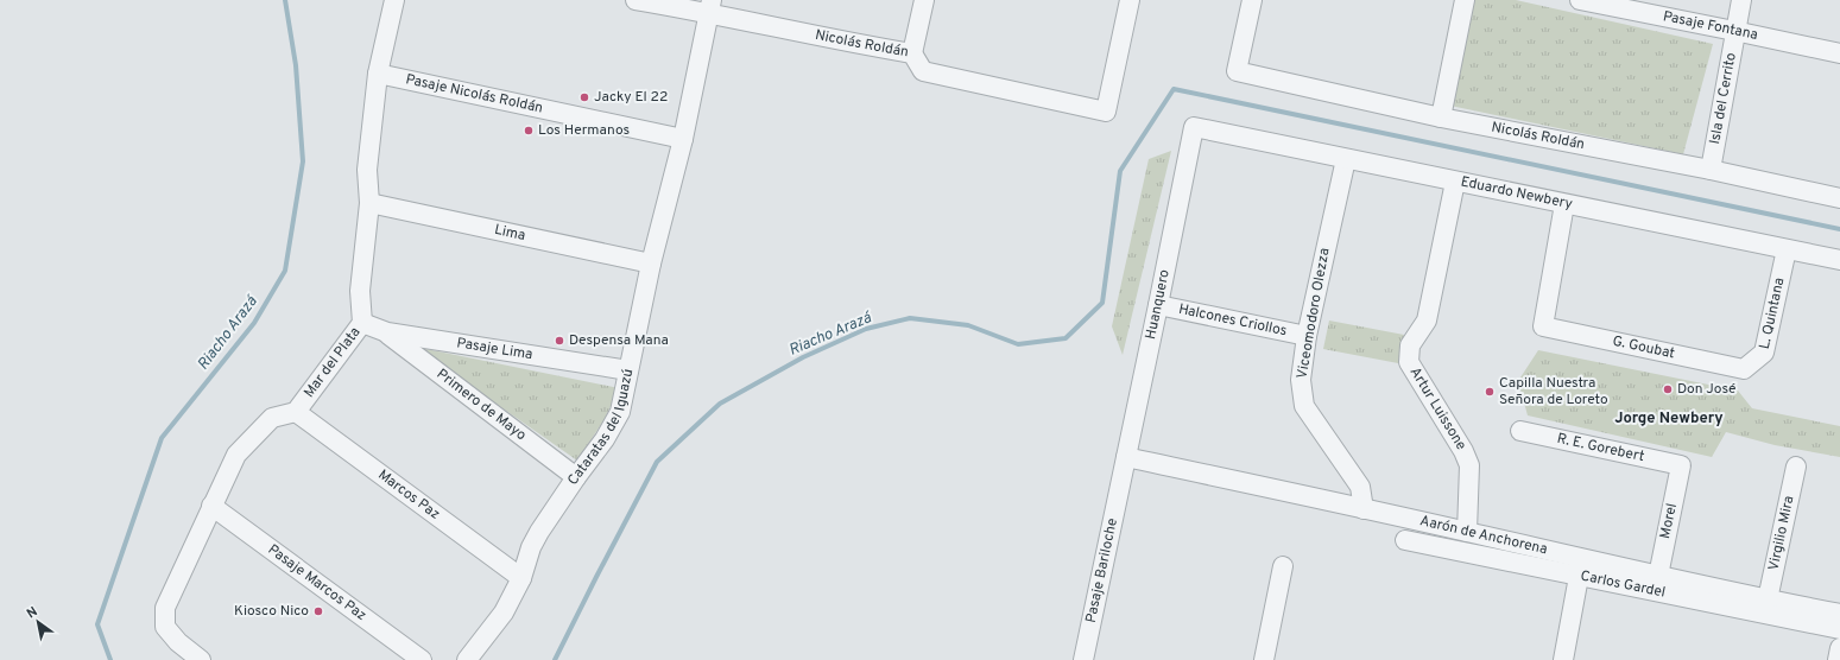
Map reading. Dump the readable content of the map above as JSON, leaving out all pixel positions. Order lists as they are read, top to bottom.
{
  "streets": {
    "street": [
      "Pasaje Fontana",
      "Nicolás Roldán",
      "Pasaje Nicolás Roldán",
      "Isla del Cerrito",
      "Eduardo Newbery",
      "Lima",
      "Huanquero",
      "Viceomodoro Olezza",
      "L. Quintana",
      "Halcones Criollos",
      "G. Goubat",
      "Pasaje Lima",
      "Mar del Plata",
      "Primero de Mayo",
      "Artur Luissone",
      "Cataratas del Iguazú",
      "R. E. Gorebert",
      "Marcos Paz",
      "Morel",
      "Virgilio Mira",
      "Aarón de Anchorena",
      "Pasaje Bariloche",
      "Pasaje Marcos Paz",
      "Carlos Gardel"
    ]
  },
  "crossings": [
    ["Pasaje Fontana", "Isla del Cerrito"],
    ["Nicolás Roldán", "Isla del Cerrito"],
    ["Nicolás Roldán", "Cataratas del Iguazú"],
    ["Pasaje Nicolás Roldán", "Mar del Plata"],
    ["Pasaje Nicolás Roldán", "Cataratas del Iguazú"],
    ["Eduardo Newbery", "Huanquero"],
    ["Eduardo Newbery", "Viceomodoro Olezza"],
    ["Eduardo Newbery", "L. Quintana"],
    ["Eduardo Newbery", "G. Goubat"],
    ["Eduardo Newbery", "Artur Luissone"],
    ["Lima", "Mar del Plata"],
    ["Lima", "Cataratas del Iguazú"],
    ["Huanquero", "Halcones Criollos"],
    ["Huanquero", "Aarón de Anchorena"],
    ["Huanquero", "Pasaje Bariloche"],
    ["Viceomodoro Olezza", "Halcones Criollos"],
    ["Viceomodoro Olezza", "Aarón de Anchorena"],
    ["L. Quintana", "G. Goubat"],
    ["Pasaje Lima", "Mar del Plata"],
    ["Pasaje Lima", "Primero de Mayo"],
    ["Pasaje Lima", "Cataratas del Iguazú"],
    ["Mar del Plata", "Marcos Paz"],
    ["Mar del Plata", "Pasaje Marcos Paz"],
    ["Primero de Mayo", "Cataratas del Iguazú"],
    ["Artur Luissone", "Aarón de Anchorena"],
    ["Cataratas del Iguazú", "Marcos Paz"],
    ["R. E. Gorebert", "Morel"],
    ["Morel", "Aarón de Anchorena"],
    ["Virgilio Mira", "Aarón de Anchorena"],
    ["Aarón de Anchorena", "Carlos Gardel"]
  ],
  "districts": ["Jorge Newbery"],
  "water": ["Riacho Arazá"],
  "places": [
    "Jacky El 22",
    "Los Hermanos",
    "Despensa Mana",
    "Don José",
    "Capilla Nuestra Señora de Loreto",
    "Kiosco Nico"
  ],
  "north": "top left"
}
